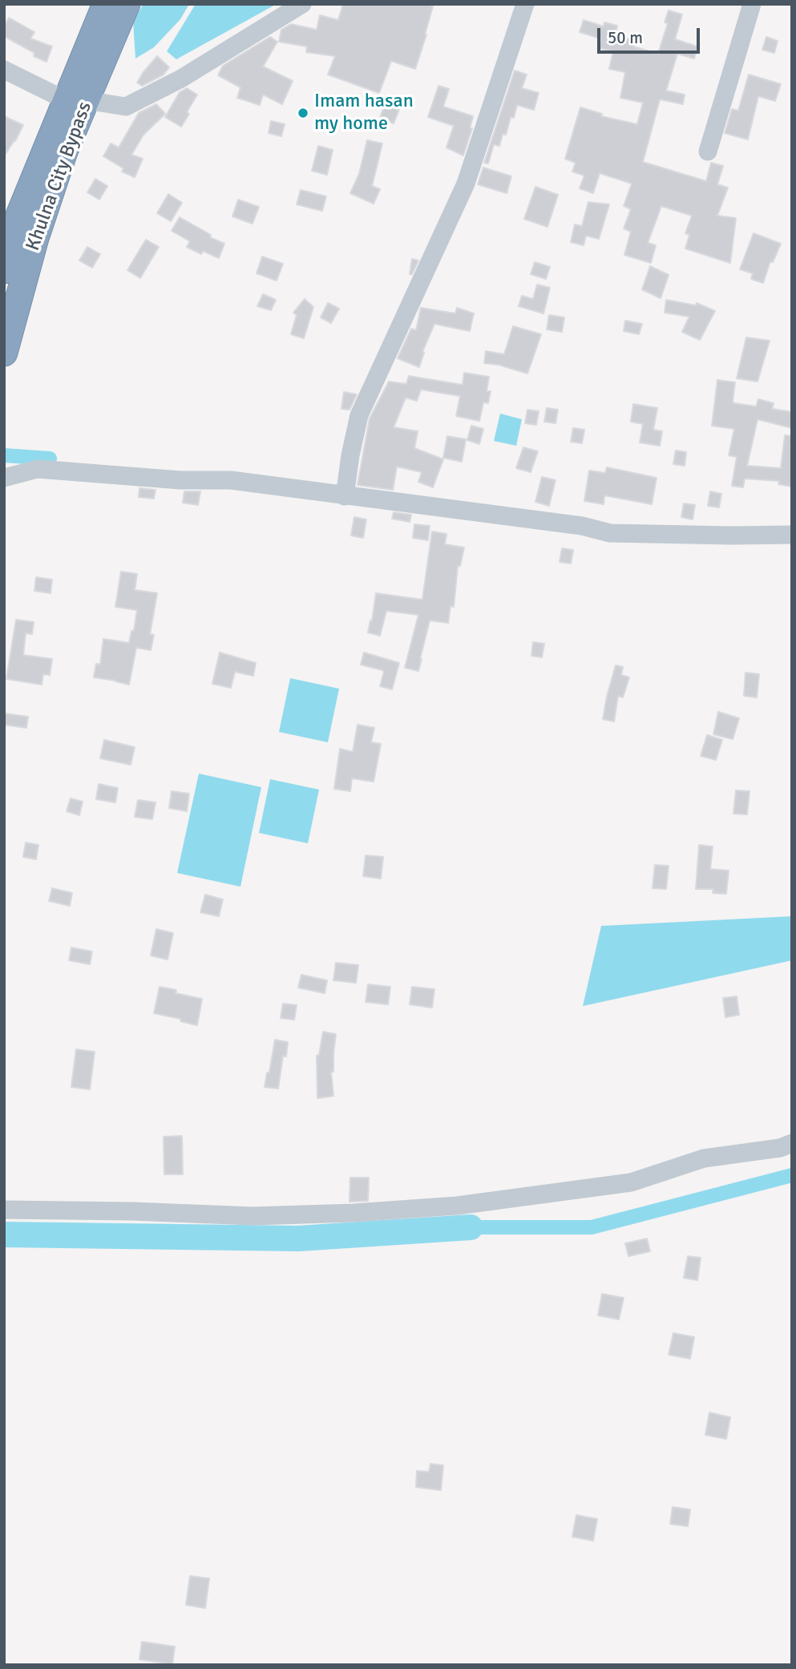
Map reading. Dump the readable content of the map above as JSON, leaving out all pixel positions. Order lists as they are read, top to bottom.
{
  "streets": {
    "highway": ["Khulna City Bypass"]
  },
  "places": ["Imam hasan my home"],
  "scale_bar": "50 m"
}
